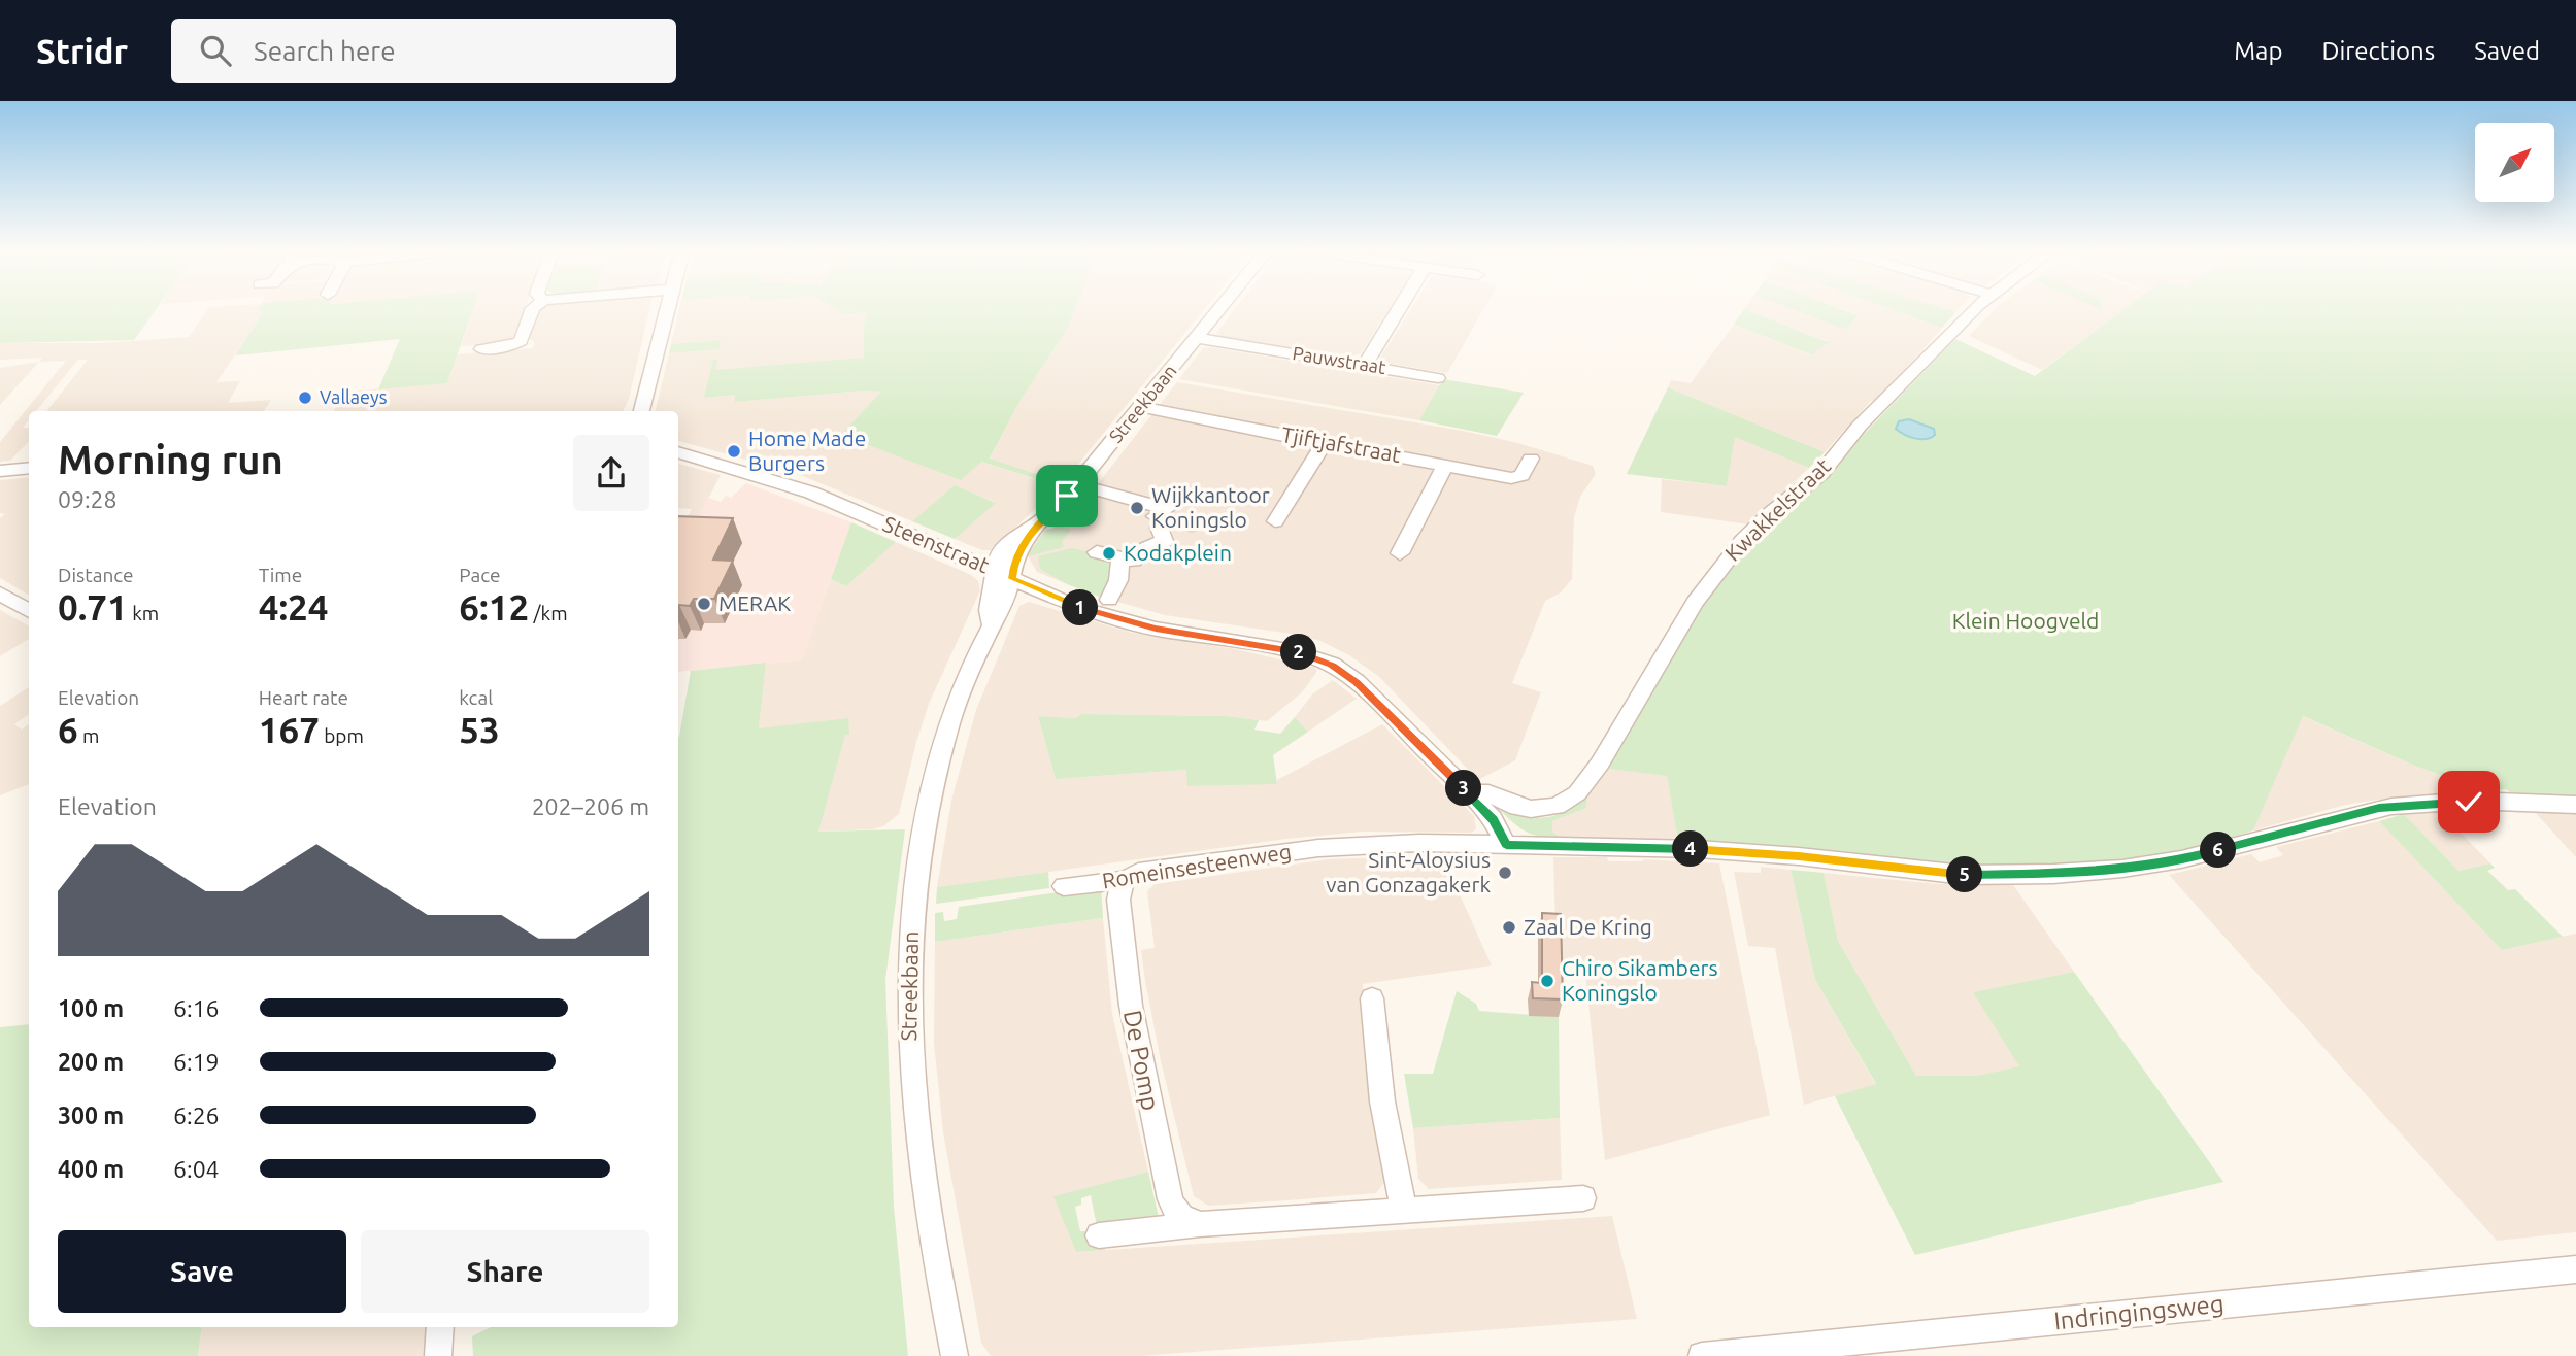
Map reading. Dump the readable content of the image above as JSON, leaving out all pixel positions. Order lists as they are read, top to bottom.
{
  "streets": {
    "street": [
      "Pauwstraat",
      "Streekbaan",
      "Tjiftjafstraat",
      "Kwakkelstraat",
      "Steenstraat",
      "Romeinsesteenweg",
      "De Pomp",
      "Indringingsweg"
    ]
  },
  "crossings": [
    ["Pauwstraat", "Streekbaan"],
    ["Streekbaan", "Tjiftjafstraat"],
    ["Streekbaan", "Steenstraat"],
    ["Kwakkelstraat", "Steenstraat"],
    ["Steenstraat", "Romeinsesteenweg"],
    ["Romeinsesteenweg", "De Pomp"]
  ],
  "parks": ["Klein Hoogveld"],
  "places": [
    "Vallaeys",
    "Home Made Burgers",
    "Wijkkantoor Koningslo",
    "Kodakplein",
    "MERAK",
    "Sint-Aloysius van Gonzagakerk",
    "Zaal De Kring",
    "Chiro Sikambers Koningslo"
  ],
  "north": "top right",
  "page": {
    "header": "Stridr",
    "search": "Search here",
    "nav": ["Map", "Directions", "Saved"],
    "heading": ["Morning run", "09:28"],
    "stats": [
      ["Distance", "0.71 km"],
      ["Time", "4:24"],
      ["Pace", "6:12 /km"],
      ["Elevation", "6 m"],
      ["Heart rate", "167 bpm"],
      ["kcal", "53"]
    ],
    "pins": [
      "1",
      "2",
      "3",
      "4",
      "6",
      "5"
    ],
    "chart": ["Elevation", "202–206 m"],
    "list": [
      {
        "name": "100 m",
        "note": "6:16"
      },
      {
        "name": "200 m",
        "note": "6:19"
      },
      {
        "name": "300 m",
        "note": "6:26"
      },
      {
        "name": "400 m",
        "note": "6:04"
      }
    ],
    "buttons": ["Save", "Share"]
  }
}
